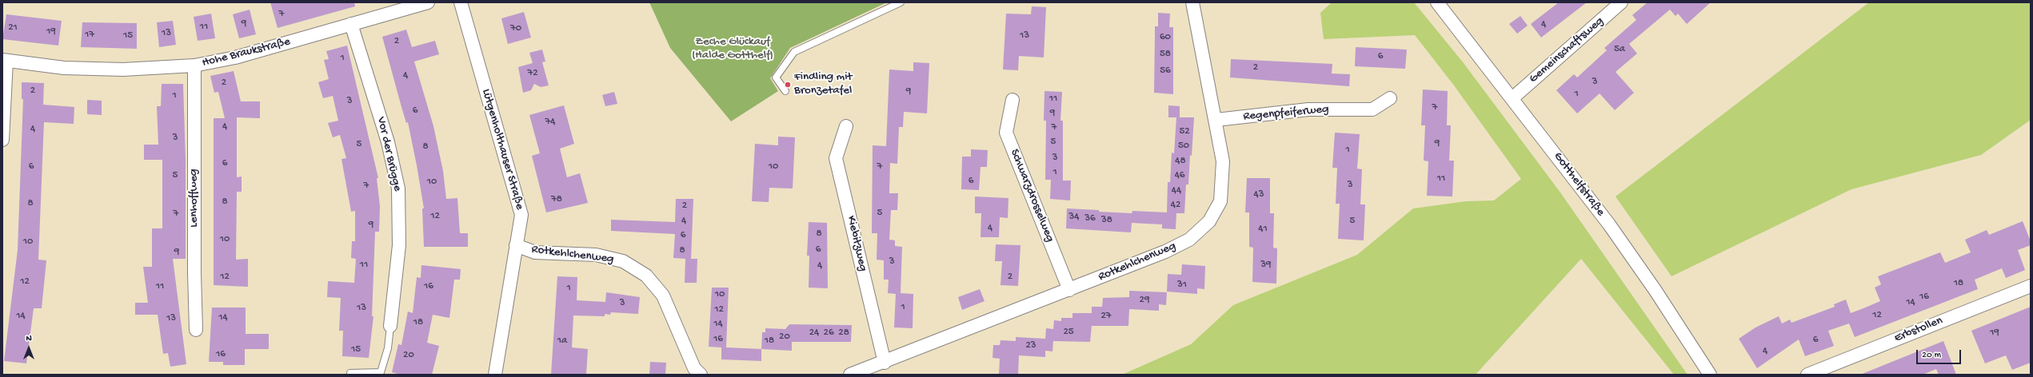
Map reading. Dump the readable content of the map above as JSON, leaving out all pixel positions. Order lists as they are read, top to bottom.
{
  "streets": {
    "street": [
      "Gemeinschaftsweg",
      "Hohe Braukstraße",
      "Regenpfeiferweg",
      "Lütgenholthauser Straße",
      "Vor der Brügge",
      "Gotthelfstraße",
      "Schwarzdrosselweg",
      "Lenhoffweg",
      "Kiebitzweg",
      "Rotkehlchenweg",
      "Erbstollen"
    ]
  },
  "crossings": [
    ["Gemeinschaftsweg", "Gotthelfstraße"],
    ["Hohe Braukstraße", "Vor der Brügge"],
    ["Hohe Braukstraße", "Lenhoffweg"],
    ["Regenpfeiferweg", "Rotkehlchenweg"],
    ["Lütgenholthauser Straße", "Rotkehlchenweg"],
    ["Schwarzdrosselweg", "Rotkehlchenweg"],
    ["Kiebitzweg", "Rotkehlchenweg"]
  ],
  "parks": ["Zeche Glückauf (Halde Gotthelf)"],
  "places": ["Findling mit Bronzetafel"],
  "house_numbers": [
    "7",
    "9",
    "4",
    "11",
    "21",
    "70",
    "19",
    "13",
    "17",
    "15",
    "13",
    "60",
    "2",
    "5a",
    "58",
    "6",
    "1",
    "2",
    "56",
    "72",
    "4",
    "3",
    "2",
    "2",
    "9",
    "1",
    "1",
    "11",
    "3",
    "7",
    "6",
    "9",
    "74",
    "4",
    "7",
    "4",
    "52",
    "3",
    "5",
    "9",
    "5",
    "50",
    "8",
    "1",
    "3",
    "48",
    "6",
    "6",
    "10",
    "7",
    "1",
    "5",
    "46",
    "11",
    "6",
    "10",
    "3",
    "7",
    "44",
    "43",
    "78",
    "8",
    "8",
    "42",
    "2",
    "5",
    "7",
    "12",
    "34",
    "36",
    "38",
    "4",
    "5",
    "9",
    "4",
    "41",
    "8",
    "6",
    "10",
    "10",
    "6",
    "8",
    "9",
    "3",
    "11",
    "39",
    "4",
    "12",
    "2",
    "12",
    "18",
    "31",
    "11",
    "16",
    "1",
    "10",
    "16",
    "29",
    "14",
    "3",
    "1",
    "13",
    "12",
    "12",
    "14",
    "27",
    "14",
    "13",
    "18",
    "14",
    "25",
    "24",
    "26",
    "28",
    "19",
    "20",
    "16",
    "6",
    "1a",
    "18",
    "23",
    "15",
    "4",
    "16",
    "20"
  ],
  "scale_bar": "20 m",
  "north": "top"
}
